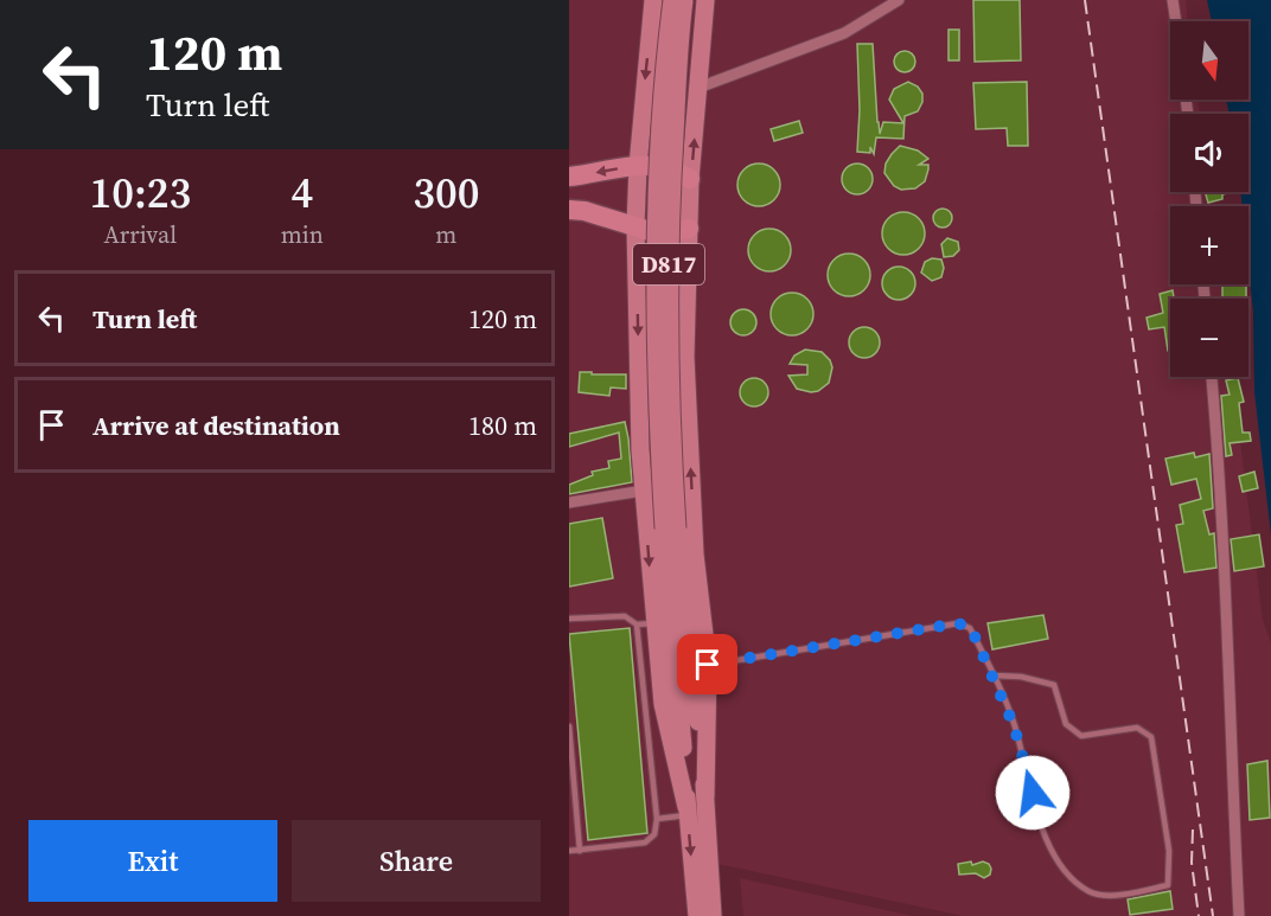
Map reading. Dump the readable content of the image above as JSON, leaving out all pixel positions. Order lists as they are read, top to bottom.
{
  "streets": {
    "highway": ["D817"]
  },
  "north": "bottom",
  "page": {
    "turn": ["120 m", "Turn left"],
    "map_buttons": ["+", "−"],
    "eta": [
      "10:23",
      "Arrival",
      "4",
      "min",
      "300",
      "m"
    ],
    "list": [
      {
        "name": "Turn left",
        "value": "120 m"
      },
      {
        "name": "Arrive at destination",
        "value": "180 m"
      }
    ],
    "buttons": ["Exit", "Share"]
  }
}
